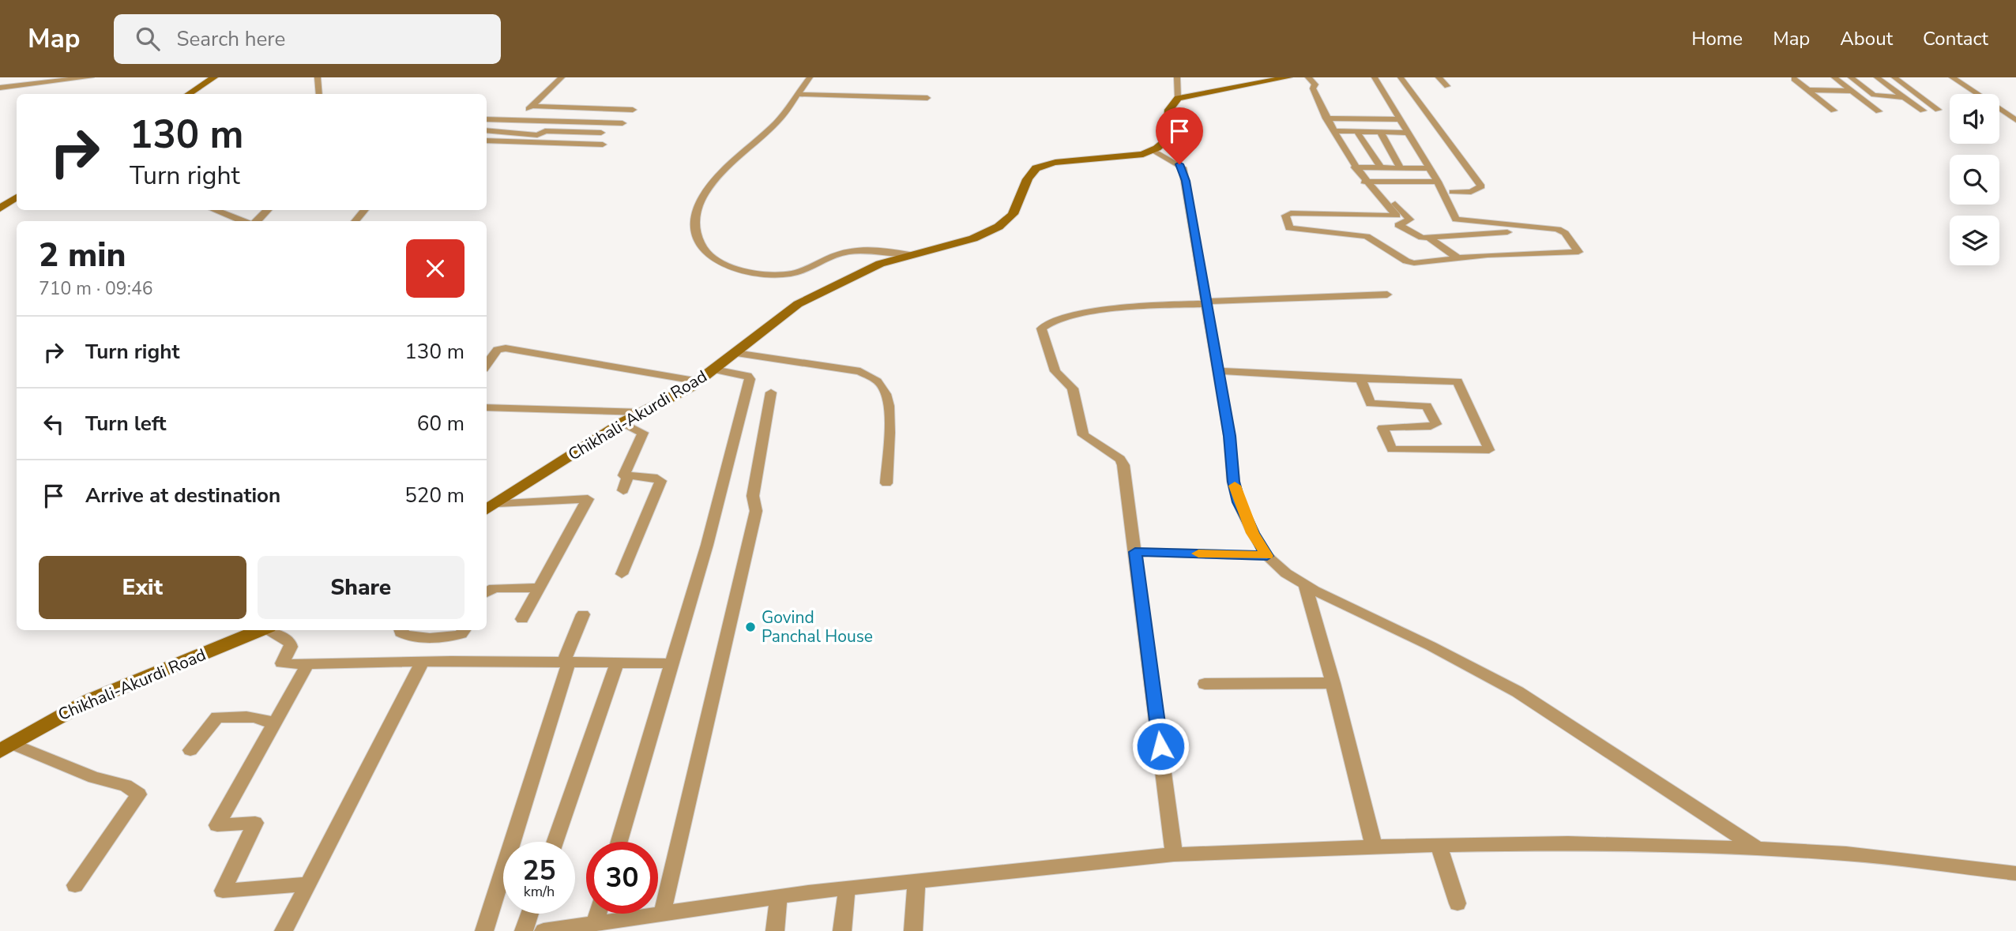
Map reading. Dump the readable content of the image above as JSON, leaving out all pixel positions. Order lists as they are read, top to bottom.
{
  "streets": {
    "main road": ["Chikhali-Akurdi Road"]
  },
  "places": ["Govind Panchal House"],
  "page": {
    "header": "Map",
    "search": "Search here",
    "nav": [
      "Home",
      "Map",
      "About",
      "Contact"
    ],
    "turn": ["130 m", "Turn right"],
    "heading": ["2 min", "710 m · 09:46"],
    "list": [
      {
        "name": "Turn right",
        "value": "130 m"
      },
      {
        "name": "Turn left",
        "value": "60 m"
      },
      {
        "name": "Arrive at destination",
        "value": "520 m"
      }
    ],
    "buttons": ["Exit", "Share"],
    "speed": "25 km/h",
    "limit": "30"
  }
}
